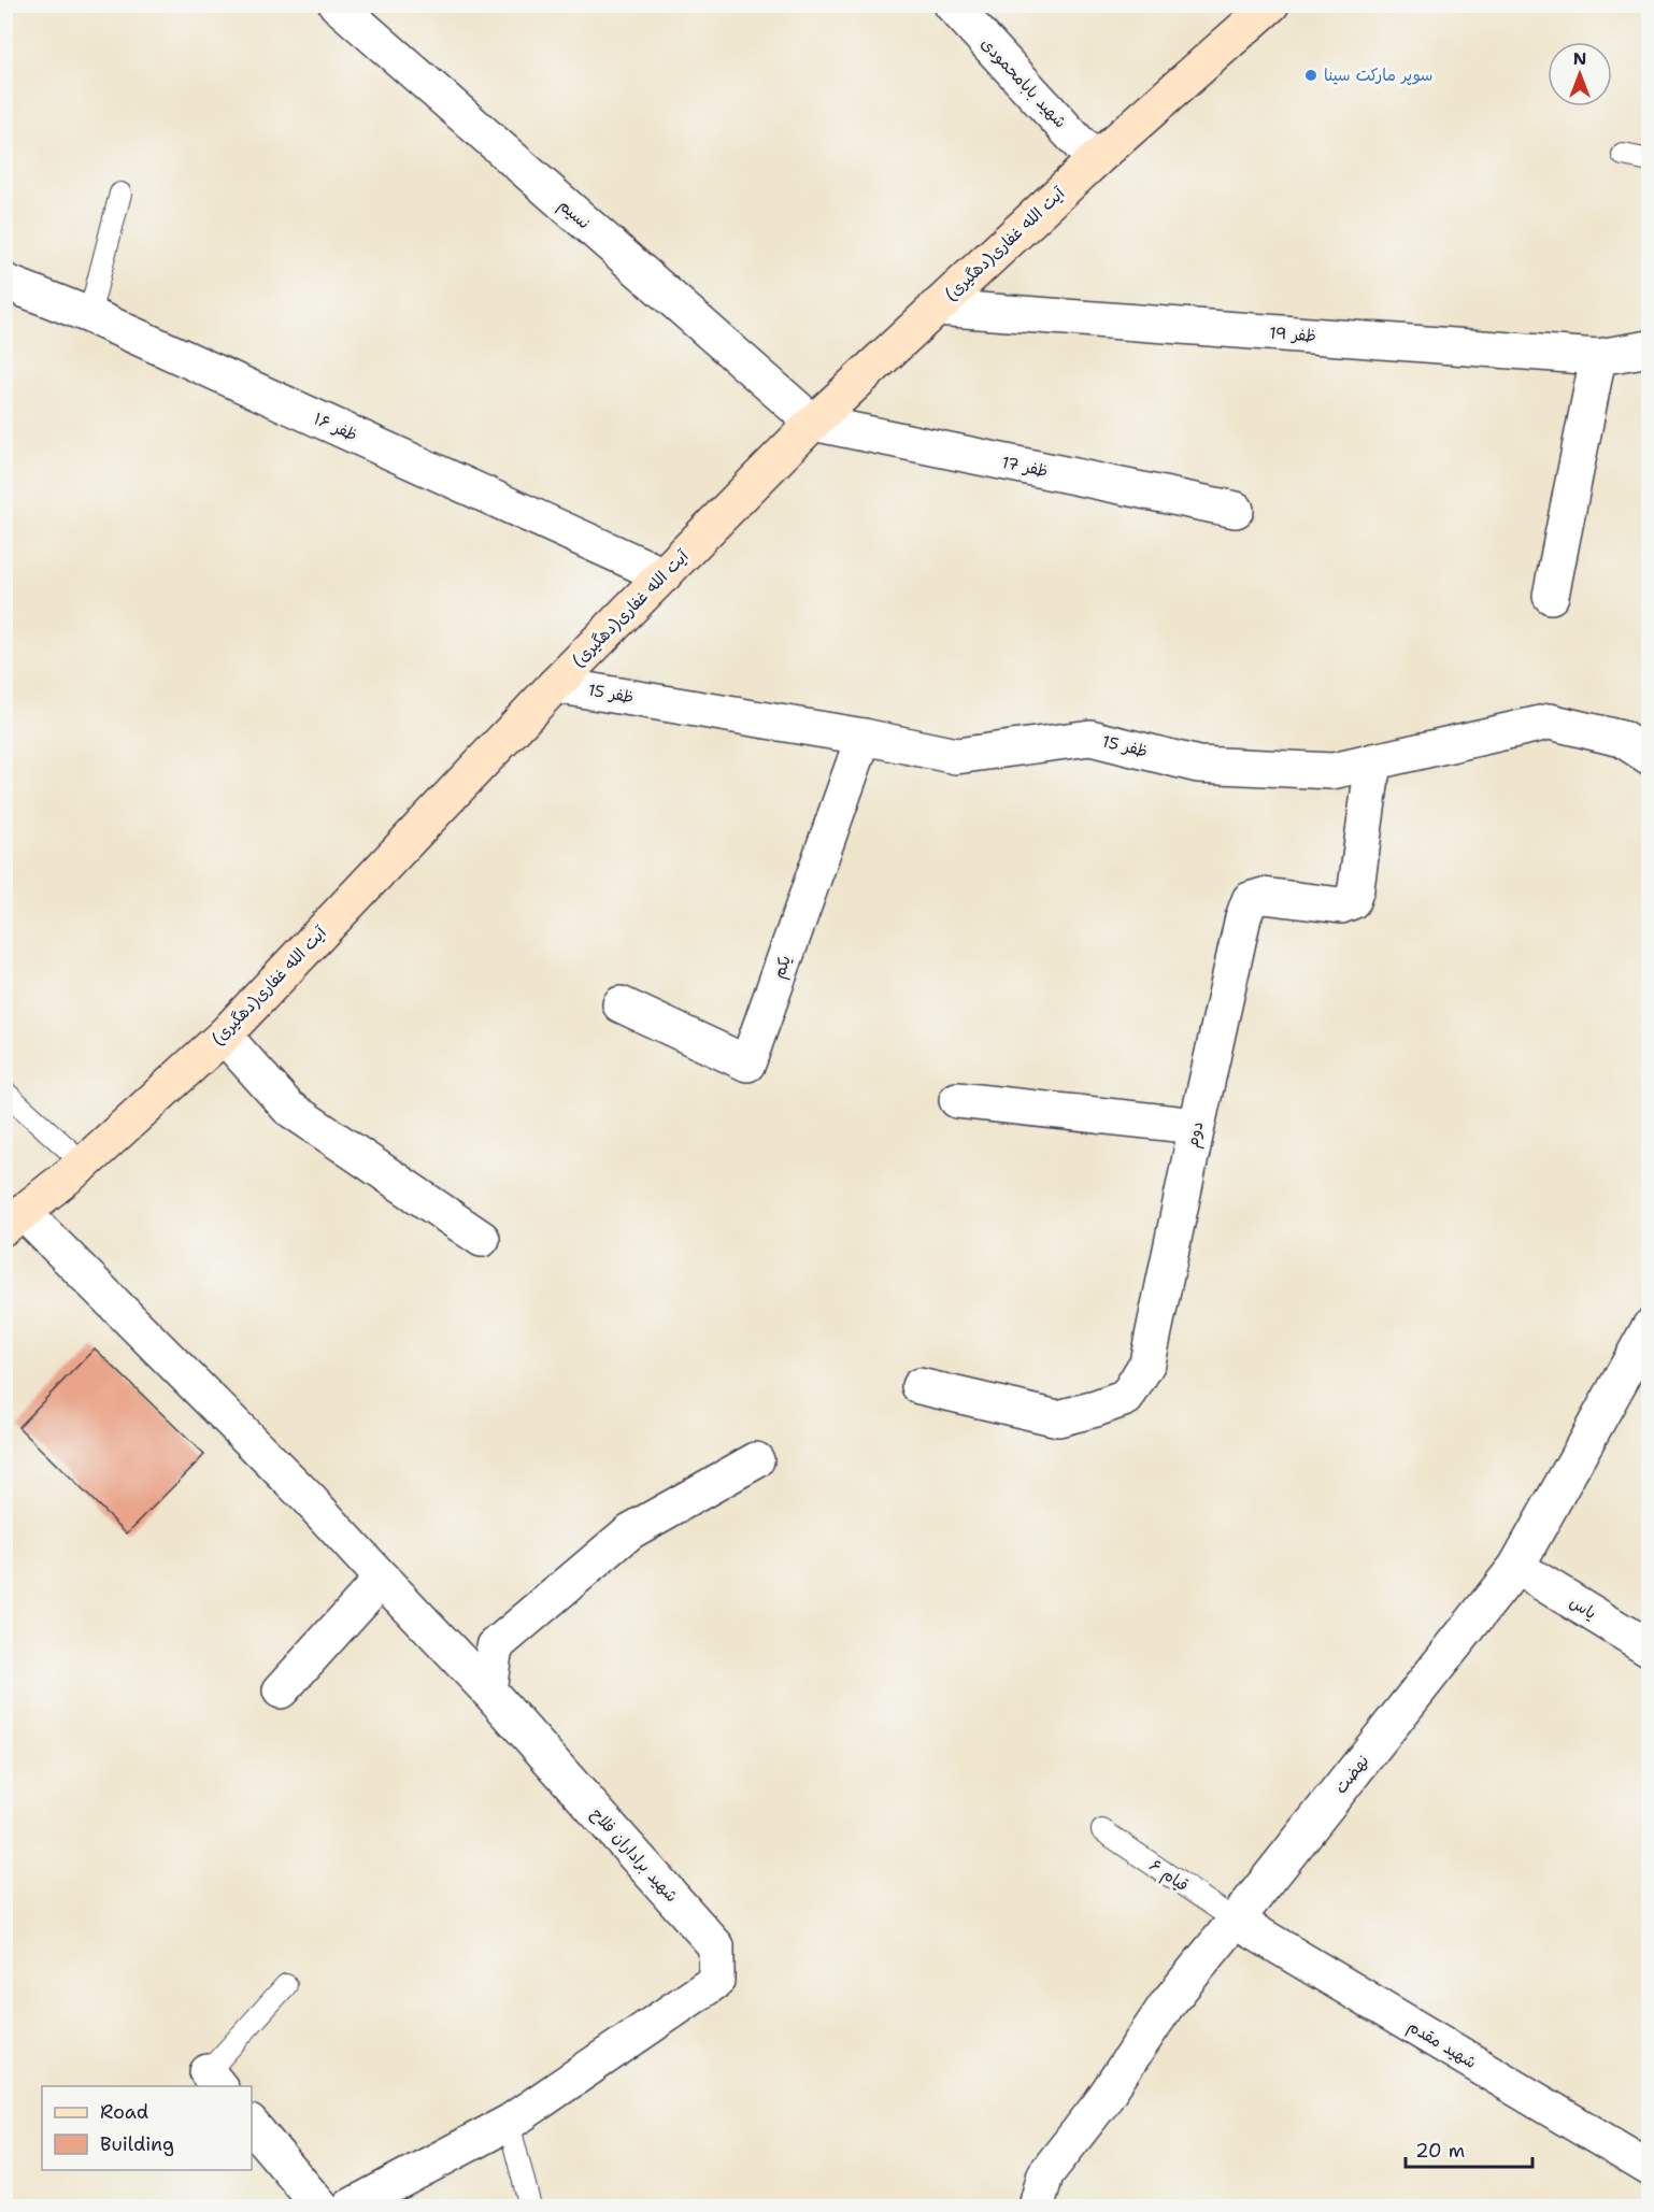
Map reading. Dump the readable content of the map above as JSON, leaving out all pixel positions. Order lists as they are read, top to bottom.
{
  "streets": {
    "street": [
      "شهید بابامحمودی",
      "نسیم",
      "آیت الله غفاری(دهگیری)",
      "ظفر 19",
      "ظفر ۱۶",
      "ظفر 17",
      "ظفر 15",
      "یکم",
      "دوم",
      "یاس",
      "نهضت",
      "شهید براداران فلاح",
      "شهید مقدم"
    ],
    "lane": ["قیام ۶"]
  },
  "crossings": [
    ["شهید بابامحمودی", "آیت الله غفاری(دهگیری)"],
    ["نسیم", "آیت الله غفاری(دهگیری)"],
    ["نسیم", "ظفر 17"],
    ["آیت الله غفاری(دهگیری)", "ظفر 19"],
    ["آیت الله غفاری(دهگیری)", "ظفر ۱۶"],
    ["آیت الله غفاری(دهگیری)", "ظفر 17"],
    ["آیت الله غفاری(دهگیری)", "ظفر 15"],
    ["ظفر 15", "یکم"],
    ["ظفر 15", "دوم"],
    ["یاس", "نهضت"],
    ["نهضت", "قیام ۶"],
    ["نهضت", "شهید مقدم"],
    ["قیام ۶", "شهید مقدم"]
  ],
  "places": ["سوپر مارکت سینا"],
  "legend": ["Road", "Building"],
  "scale_bar": "20 m",
  "north": "top"
}
